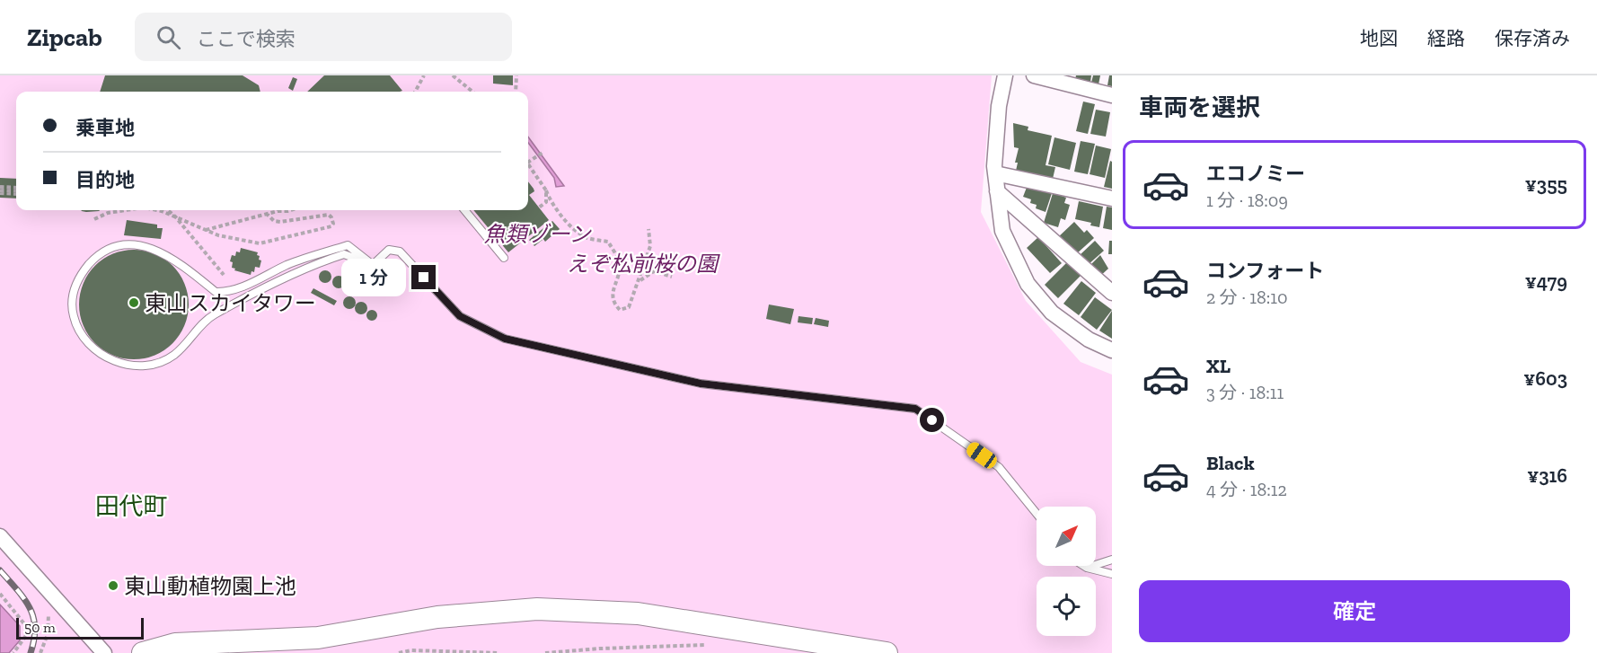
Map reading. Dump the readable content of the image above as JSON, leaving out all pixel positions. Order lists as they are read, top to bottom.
{
  "districts": ["田代町"],
  "parks": ["魚類ゾーン", "えぞ松前桜の園"],
  "places": ["東山スカイタワー", "東山動植物園上池"],
  "scale_bar": "50 m",
  "north": "top right",
  "page": {
    "header": "Zipcab",
    "search": "ここで検索",
    "nav": ["地図", "経路", "保存済み"],
    "heading": "車両を選択",
    "banner": ["乗車地", "目的地"],
    "list": [
      {
        "name": "エコノミー",
        "note": "1 分 · 18:09",
        "value": "¥355"
      },
      {
        "name": "コンフォート",
        "note": "2 分 · 18:10",
        "value": "¥479"
      },
      {
        "name": "XL",
        "note": "3 分 · 18:11",
        "value": "¥603"
      },
      {
        "name": "Black",
        "note": "4 分 · 18:12",
        "value": "¥316"
      }
    ],
    "bubble": "1 分",
    "buttons": "確定",
    "scale": "50 m"
  }
}
